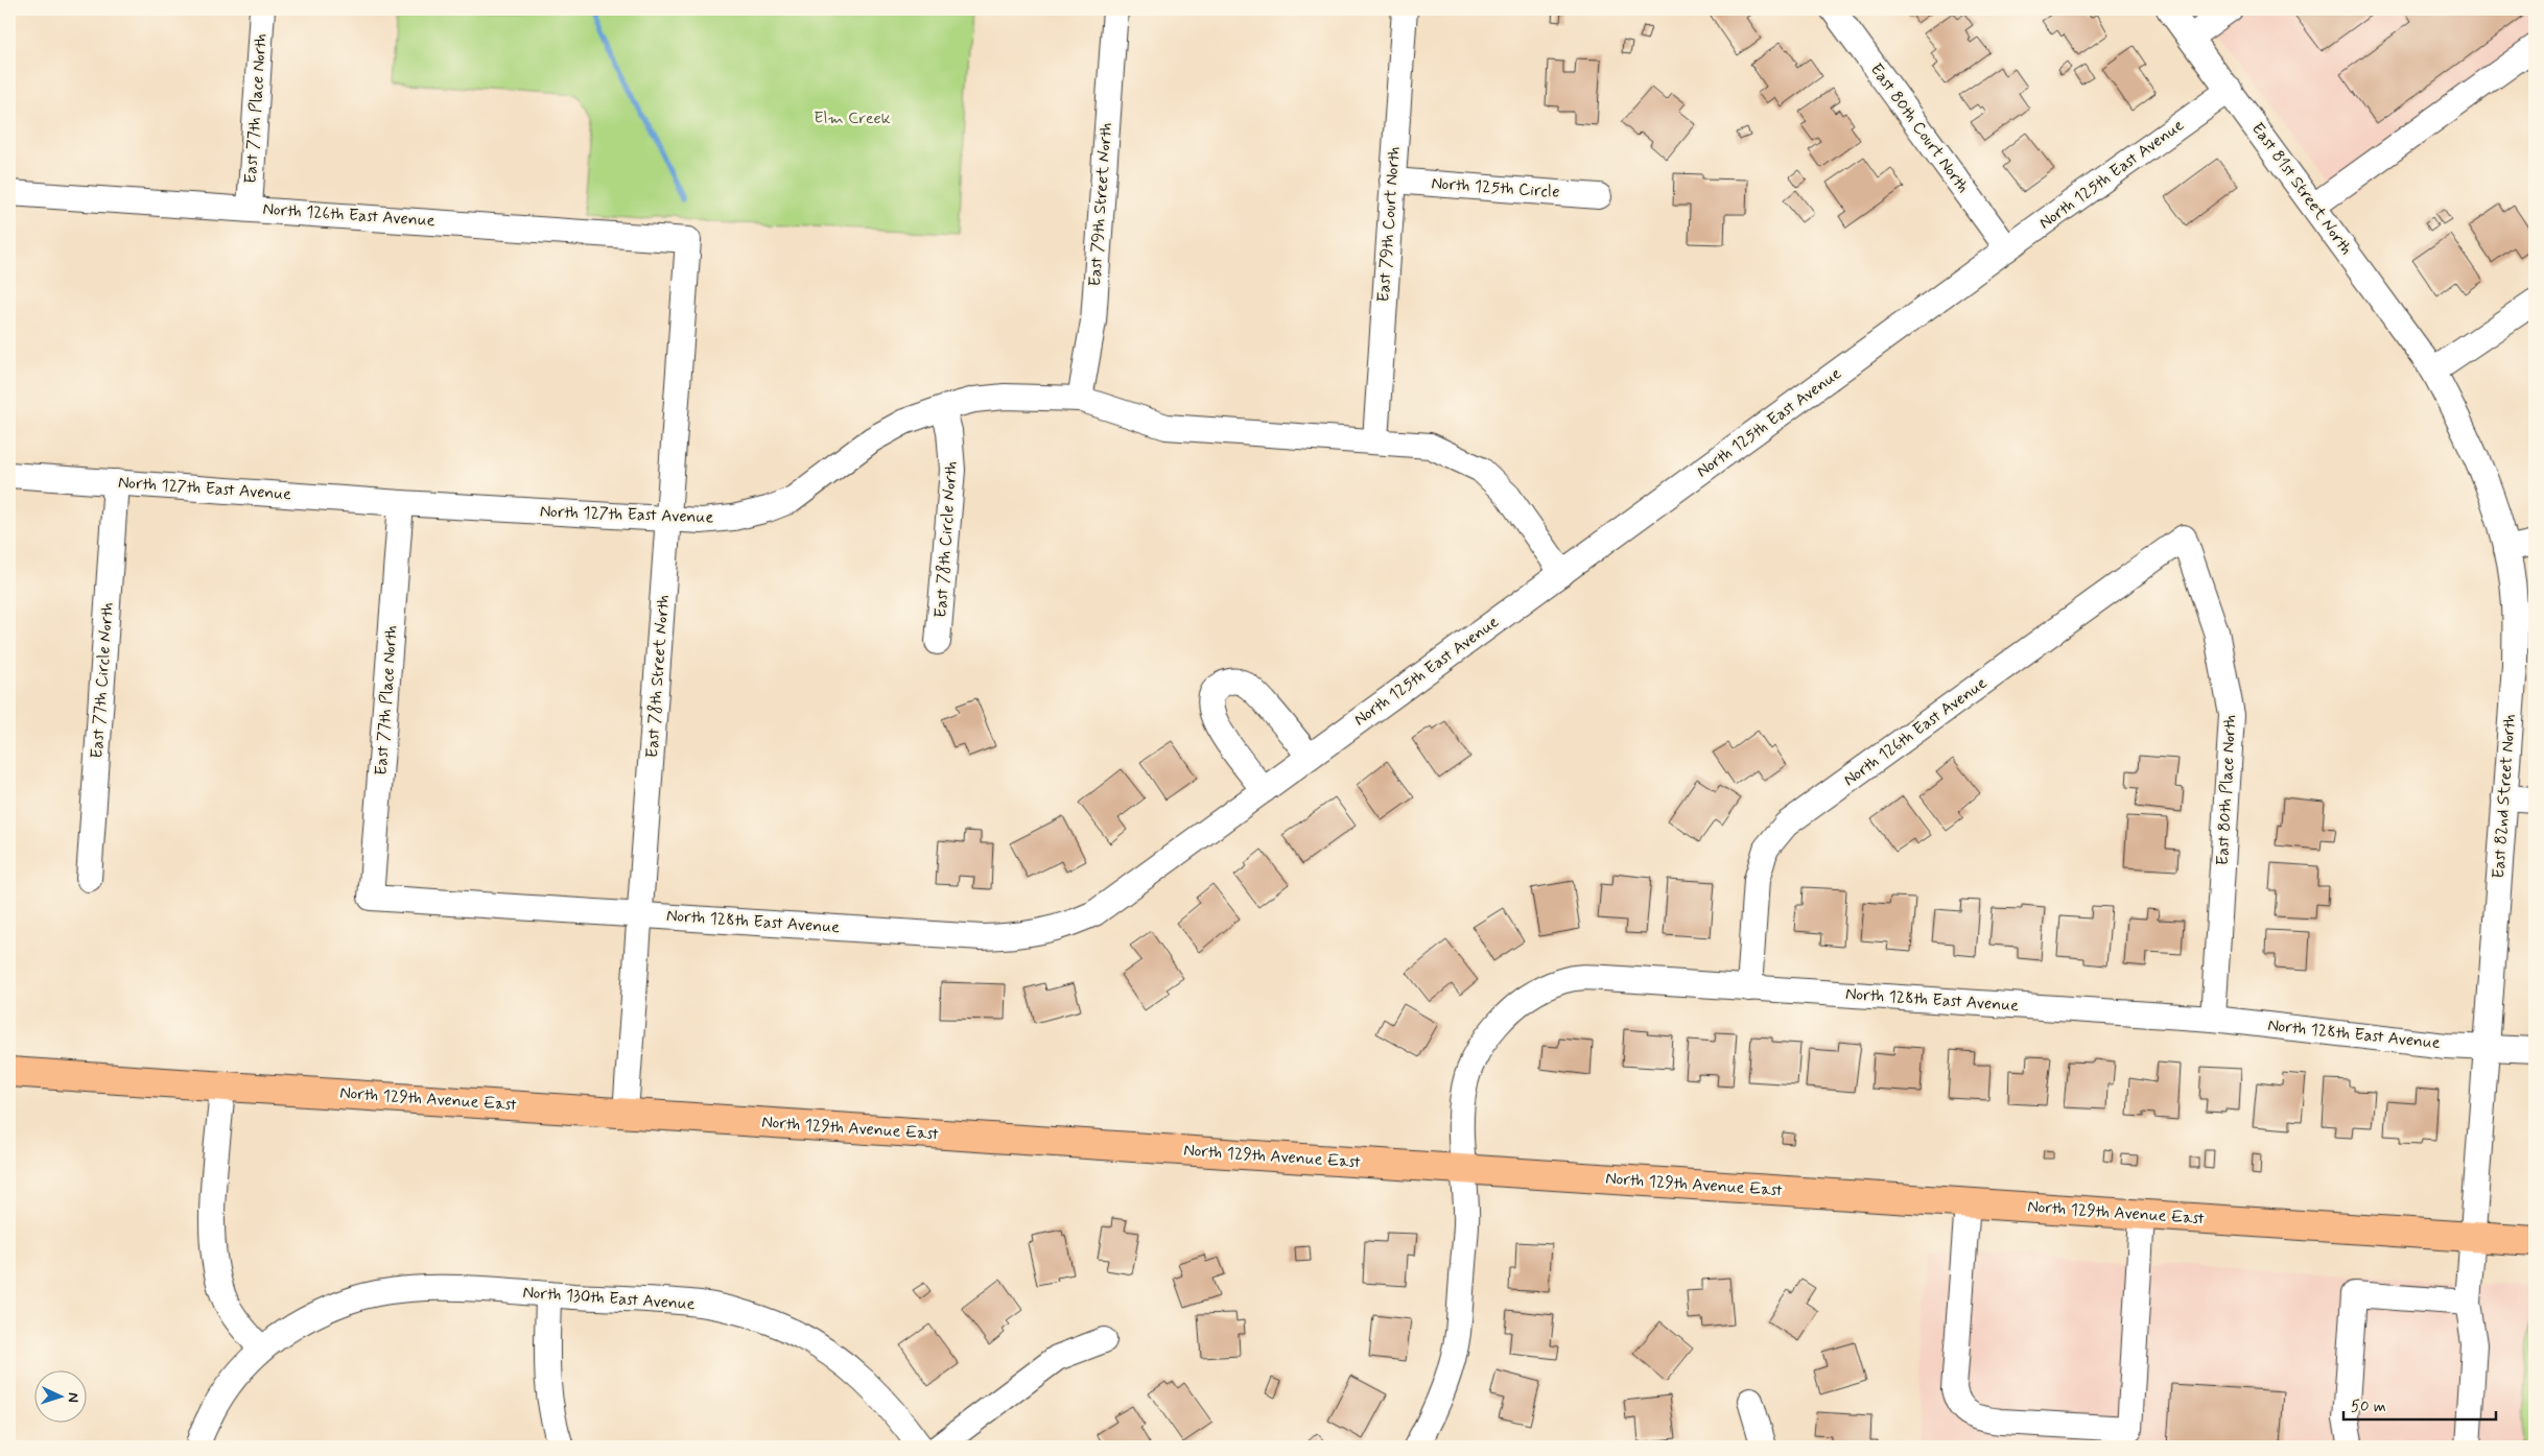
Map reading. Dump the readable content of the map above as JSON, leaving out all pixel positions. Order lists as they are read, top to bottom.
{
  "streets": {
    "main road": ["North 129th Avenue East"],
    "street": [
      "East 77th Place North",
      "East 80th Court North",
      "North 125th East Avenue",
      "North 125th Circle",
      "East 81st Street North",
      "East 79th Street North",
      "North 126th East Avenue",
      "East 79th Court North",
      "North 127th East Avenue",
      "East 78th Circle North",
      "East 78th Street North",
      "East 77th Circle North",
      "East 80th Place North",
      "East 82nd Street North",
      "North 128th East Avenue",
      "North 130th East Avenue"
    ]
  },
  "crossings": [
    ["East 77th Place North", "North 126th East Avenue"],
    ["East 77th Place North", "North 127th East Avenue"],
    ["East 77th Place North", "North 128th East Avenue"],
    ["East 80th Court North", "North 125th East Avenue"],
    ["North 125th East Avenue", "East 81st Street North"],
    ["North 125th East Avenue", "North 127th East Avenue"],
    ["North 125th East Avenue", "North 128th East Avenue"],
    ["North 125th Circle", "East 79th Court North"],
    ["East 81st Street North", "East 82nd Street North"],
    ["East 79th Street North", "North 127th East Avenue"],
    ["North 126th East Avenue", "East 78th Street North"],
    ["North 126th East Avenue", "East 80th Place North"],
    ["North 126th East Avenue", "North 128th East Avenue"],
    ["East 79th Court North", "North 127th East Avenue"],
    ["North 127th East Avenue", "East 78th Circle North"],
    ["North 127th East Avenue", "East 78th Street North"],
    ["North 127th East Avenue", "East 77th Circle North"],
    ["East 78th Street North", "North 128th East Avenue"],
    ["East 78th Street North", "North 129th Avenue East"],
    ["East 80th Place North", "North 128th East Avenue"],
    ["East 82nd Street North", "North 128th East Avenue"],
    ["East 82nd Street North", "North 129th Avenue East"],
    ["North 128th East Avenue", "North 129th Avenue East"]
  ],
  "parks": ["Elm Creek"],
  "scale_bar": "50 m",
  "north": "right"
}
